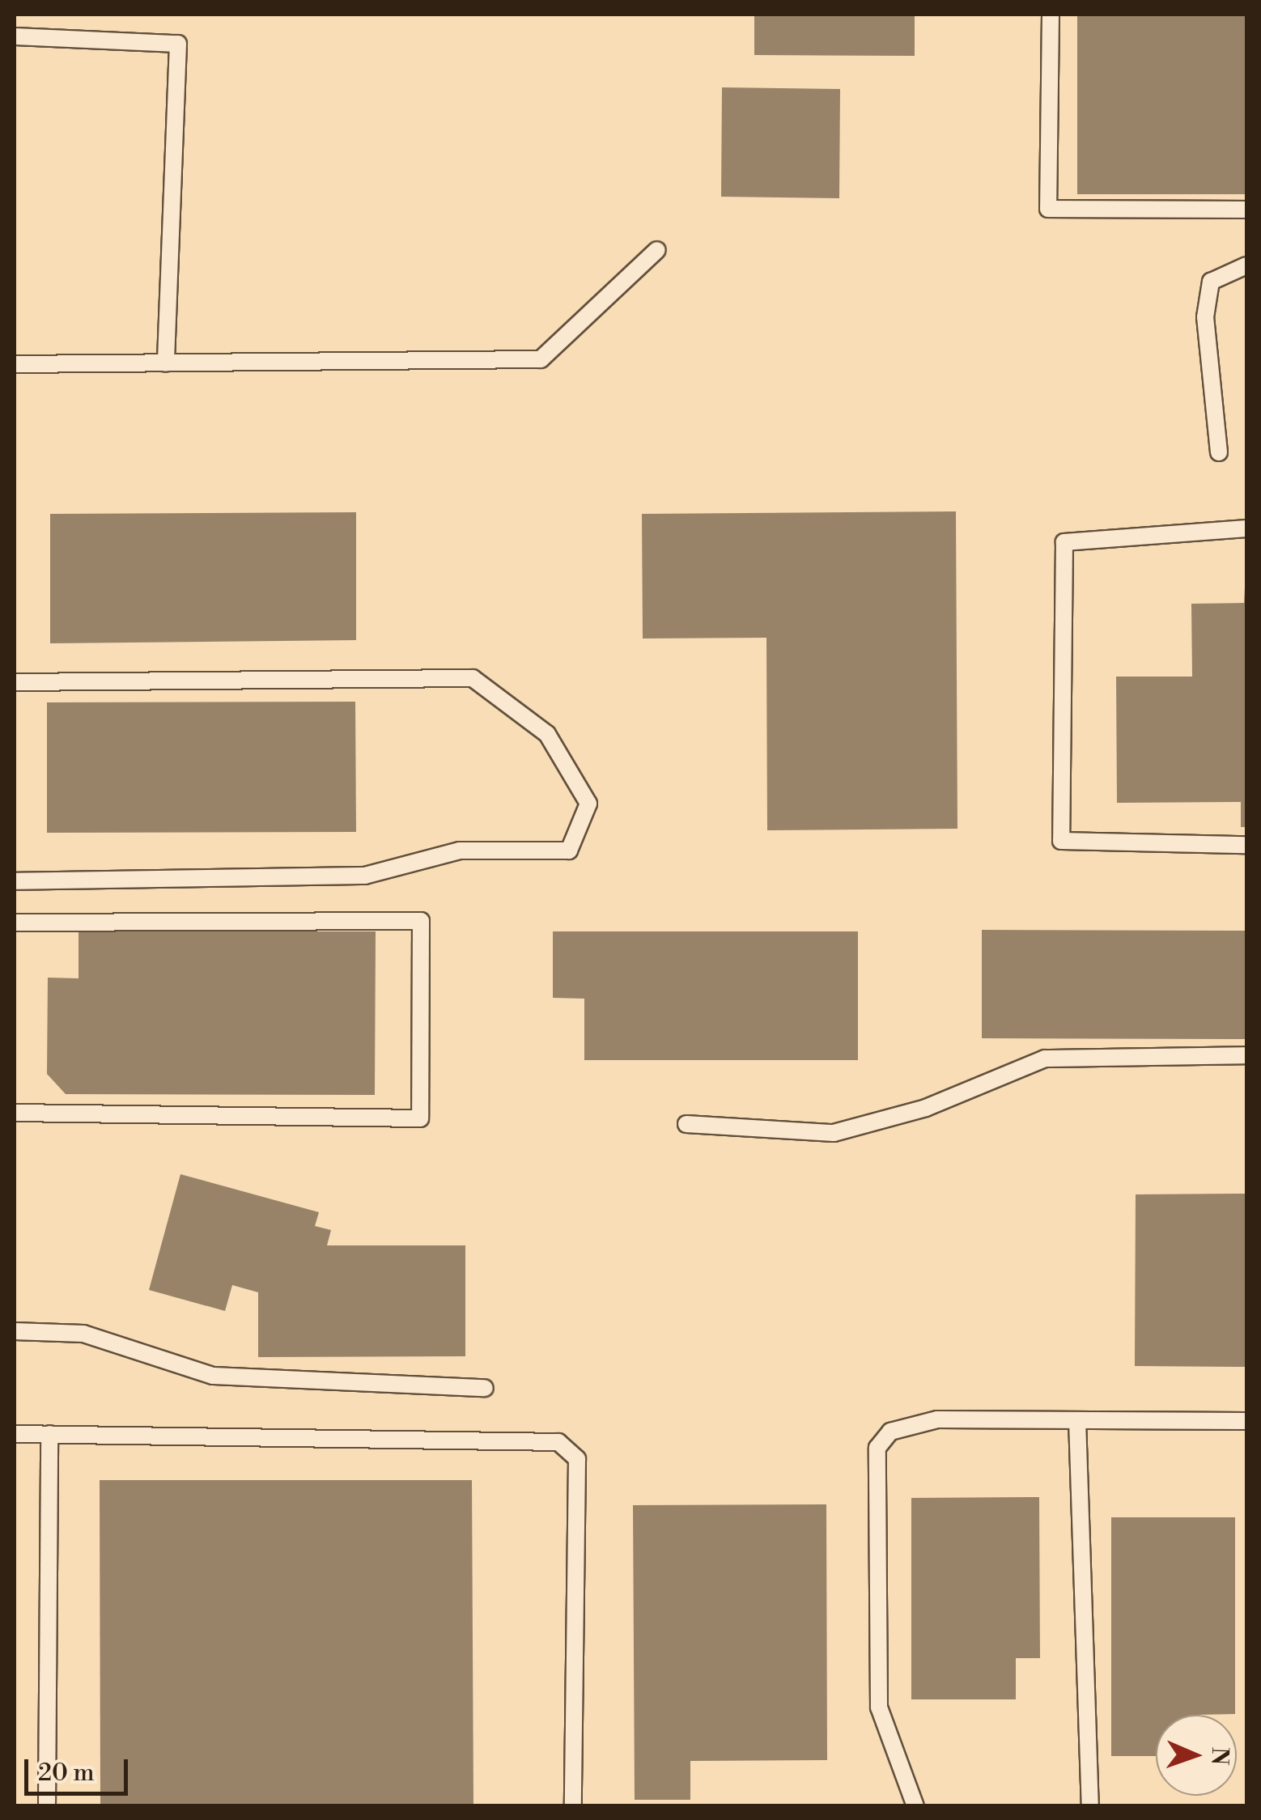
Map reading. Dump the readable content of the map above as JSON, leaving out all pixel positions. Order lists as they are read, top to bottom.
{
  "scale_bar": "20 m",
  "north": "right"
}
